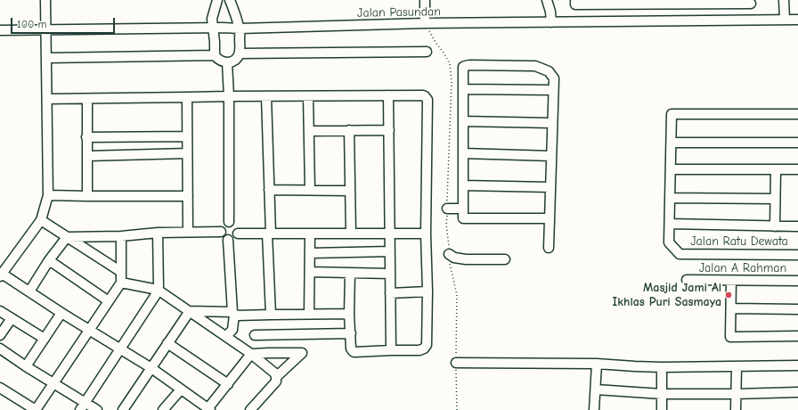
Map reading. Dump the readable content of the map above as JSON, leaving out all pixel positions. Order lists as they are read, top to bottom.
{
  "streets": {
    "street": ["Jalan Pasundan", "Jalan Ratu Dewata", "Jalan A Rahman"]
  },
  "places": ["Masjid Jami Al Ikhlas Puri Sasmaya"],
  "scale_bar": "100 m"
}
